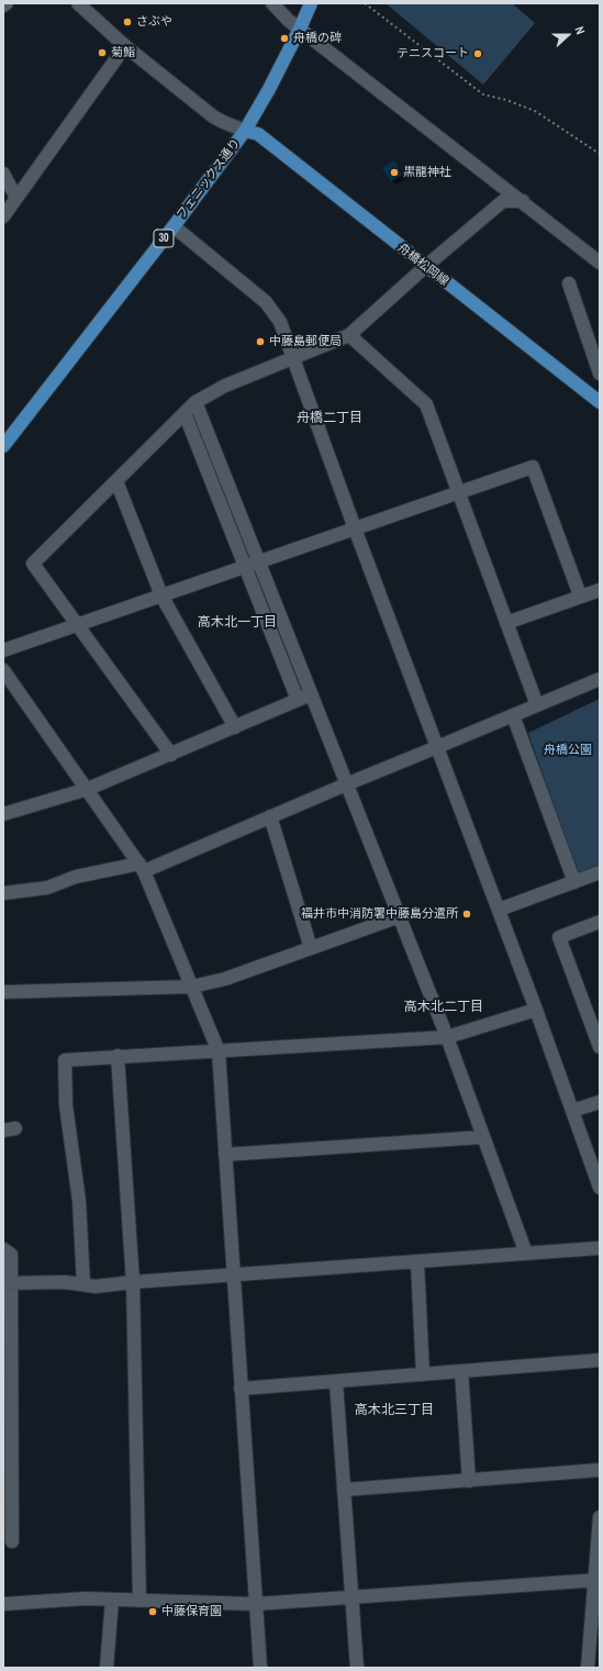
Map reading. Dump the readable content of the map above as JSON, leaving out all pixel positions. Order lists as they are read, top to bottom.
{
  "streets": {
    "main road": ["フェニックス通り", "30", "舟橋松岡線"]
  },
  "crossings": [
    ["フェニックス通り", "舟橋松岡線"]
  ],
  "districts": [
    "舟橋二丁目",
    "高木北一丁目",
    "高木北二丁目",
    "高木北三丁目"
  ],
  "parks": ["舟橋公園"],
  "places": [
    "さぶや",
    "舟橋の碑",
    "菊鮨",
    "テニスコート",
    "黒龍神社",
    "中藤島郵便局",
    "福井市中消防署中藤島分遣所",
    "中藤保育園"
  ],
  "north": "right"
}
